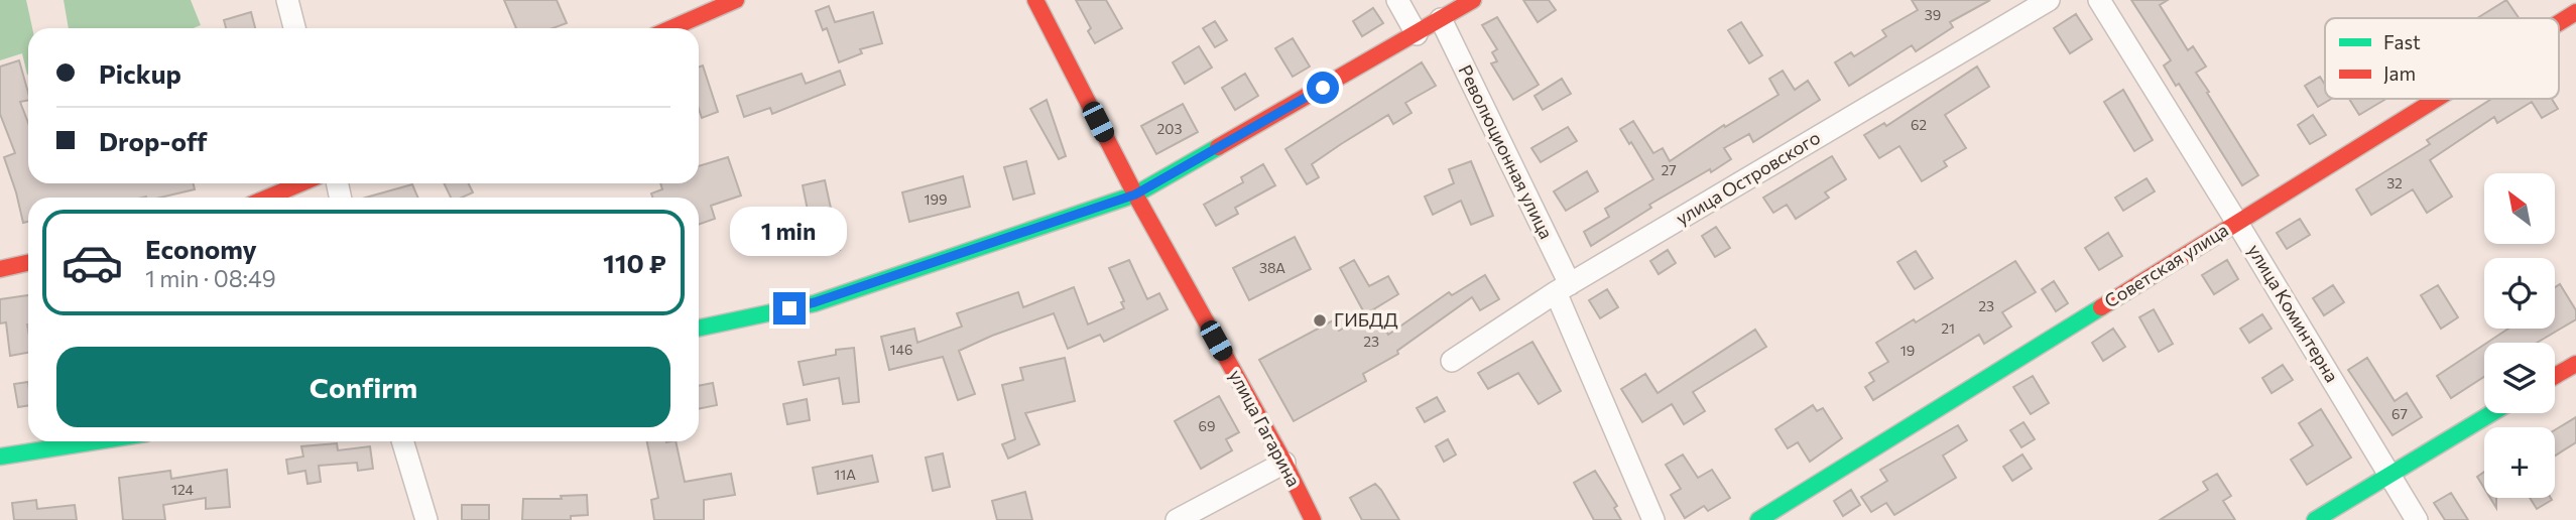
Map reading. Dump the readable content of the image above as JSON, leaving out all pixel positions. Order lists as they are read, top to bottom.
{
  "streets": {
    "street": [
      "Революционная улица",
      "улица Островского",
      "Советская улица",
      "улица Коминтерна",
      "улица Гагарина"
    ]
  },
  "crossings": [
    ["Революционная улица", "улица Островского"],
    ["Советская улица", "улица Коминтерна"]
  ],
  "places": ["ГИБДД"],
  "house_numbers": [
    "39",
    "62",
    "203",
    "27",
    "32",
    "199",
    "38А",
    "23",
    "21",
    "23",
    "146",
    "19",
    "67",
    "69",
    "11А",
    "124"
  ],
  "legend": ["Fast", "Jam"],
  "north": "top left",
  "page": {
    "banner": ["Pickup", "Drop-off"],
    "map_buttons": "+",
    "bubble": "1 min",
    "list": [
      {
        "name": "Economy",
        "note": "1 min · 08:49",
        "value": "110 ₽"
      }
    ],
    "buttons": "Confirm"
  }
}
